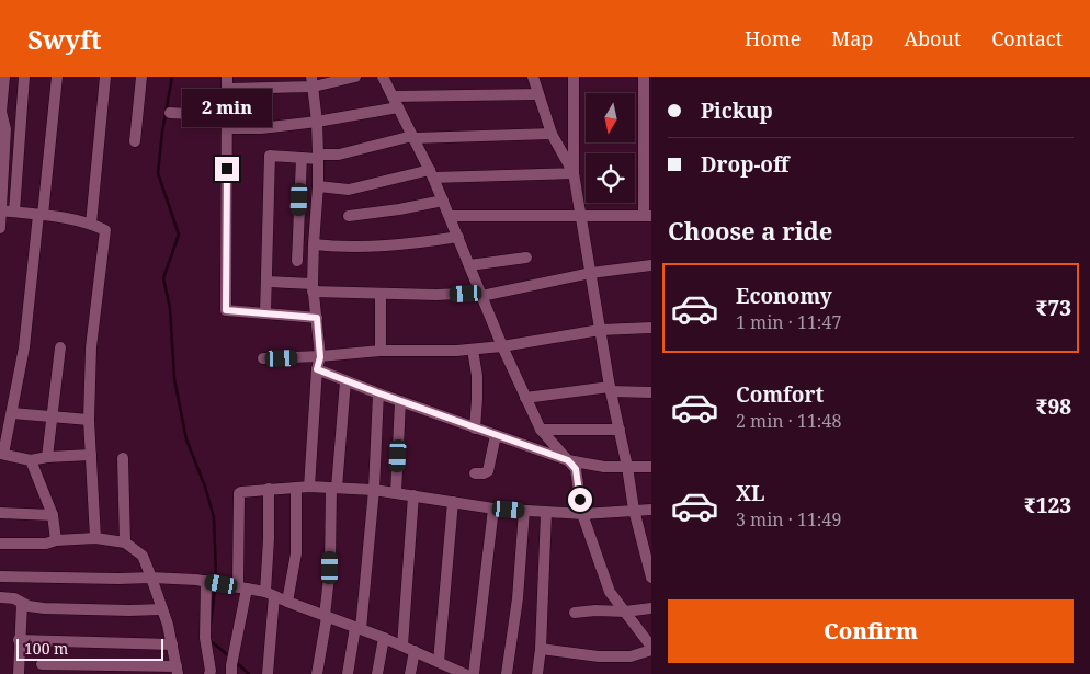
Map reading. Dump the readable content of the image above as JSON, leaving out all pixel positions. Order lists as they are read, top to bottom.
{
  "scale_bar": "100 m",
  "north": "bottom",
  "page": {
    "header": "Swyft",
    "nav": [
      "Home",
      "Map",
      "About",
      "Contact"
    ],
    "banner": ["Pickup", "Drop-off"],
    "bubble": "2 min",
    "heading": "Choose a ride",
    "list": [
      {
        "name": "Economy",
        "note": "1 min · 11:47",
        "value": "₹73"
      },
      {
        "name": "Comfort",
        "note": "2 min · 11:48",
        "value": "₹98"
      },
      {
        "name": "XL",
        "note": "3 min · 11:49",
        "value": "₹123"
      }
    ],
    "buttons": "Confirm",
    "scale": "100 m"
  }
}
